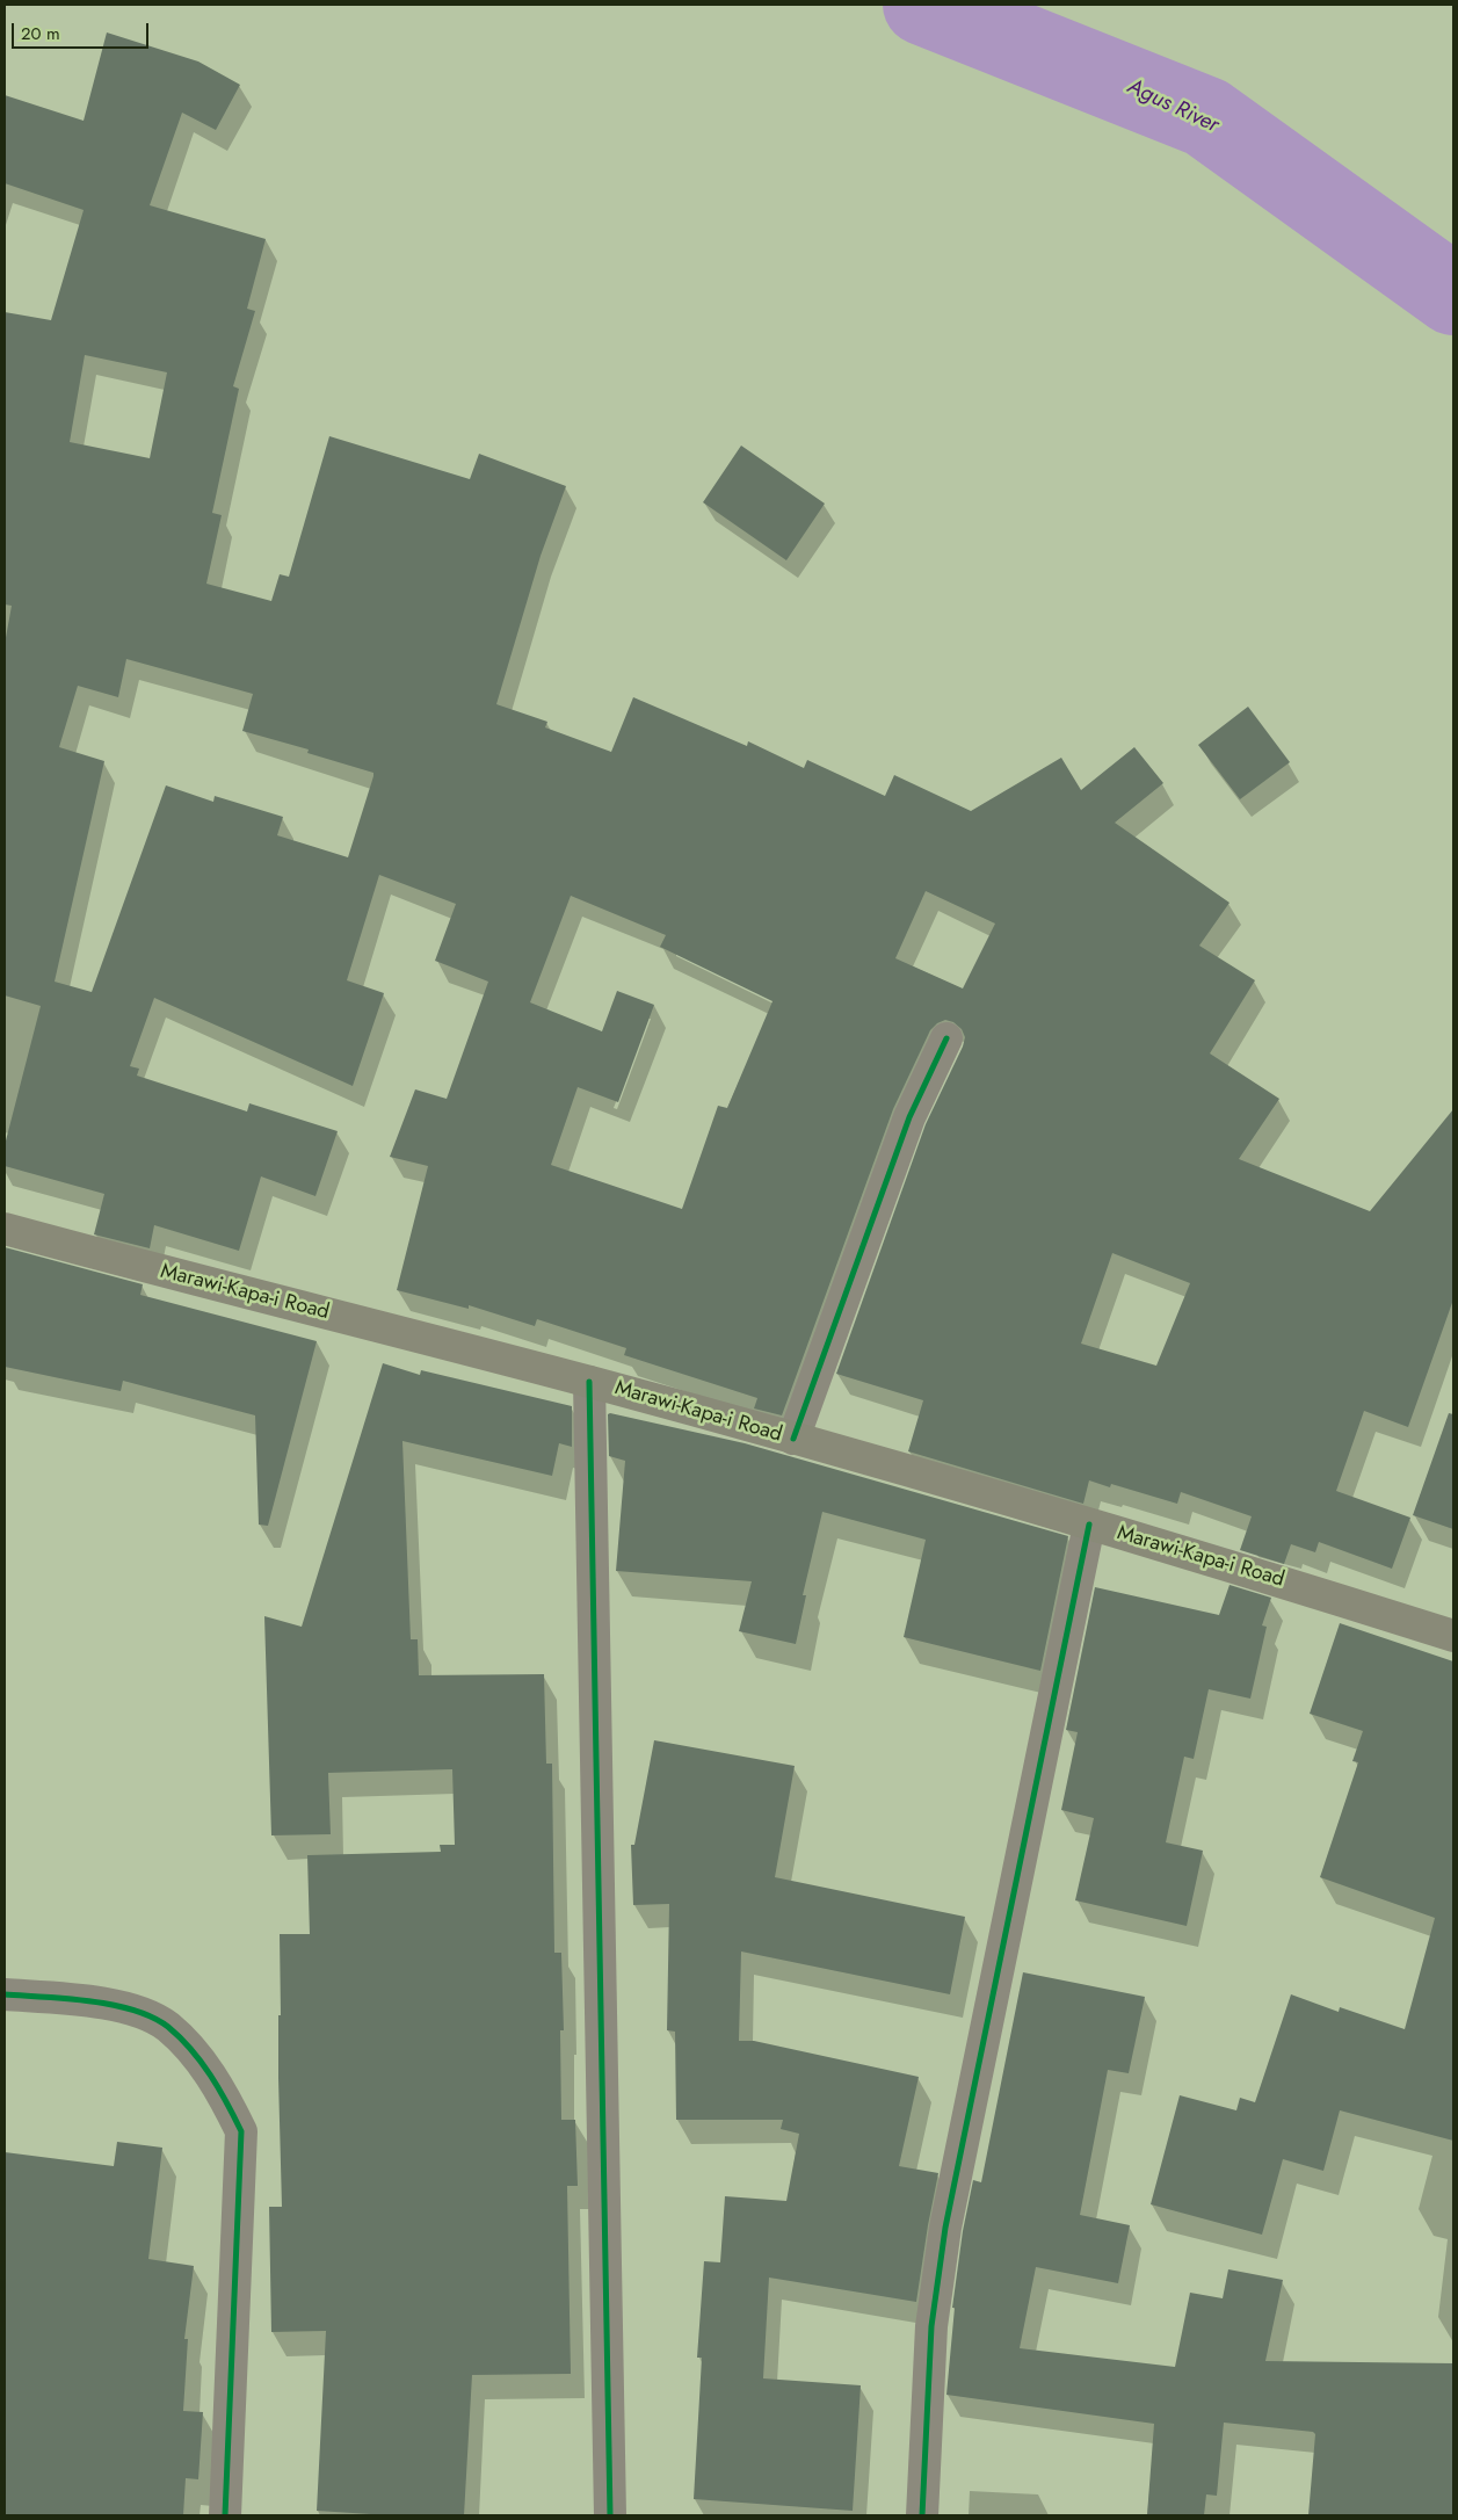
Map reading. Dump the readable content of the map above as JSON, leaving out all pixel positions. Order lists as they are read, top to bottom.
{
  "streets": {
    "main road": ["Marawi-Kapa-i Road"]
  },
  "water": ["Agus River"],
  "scale_bar": "20 m"
}
